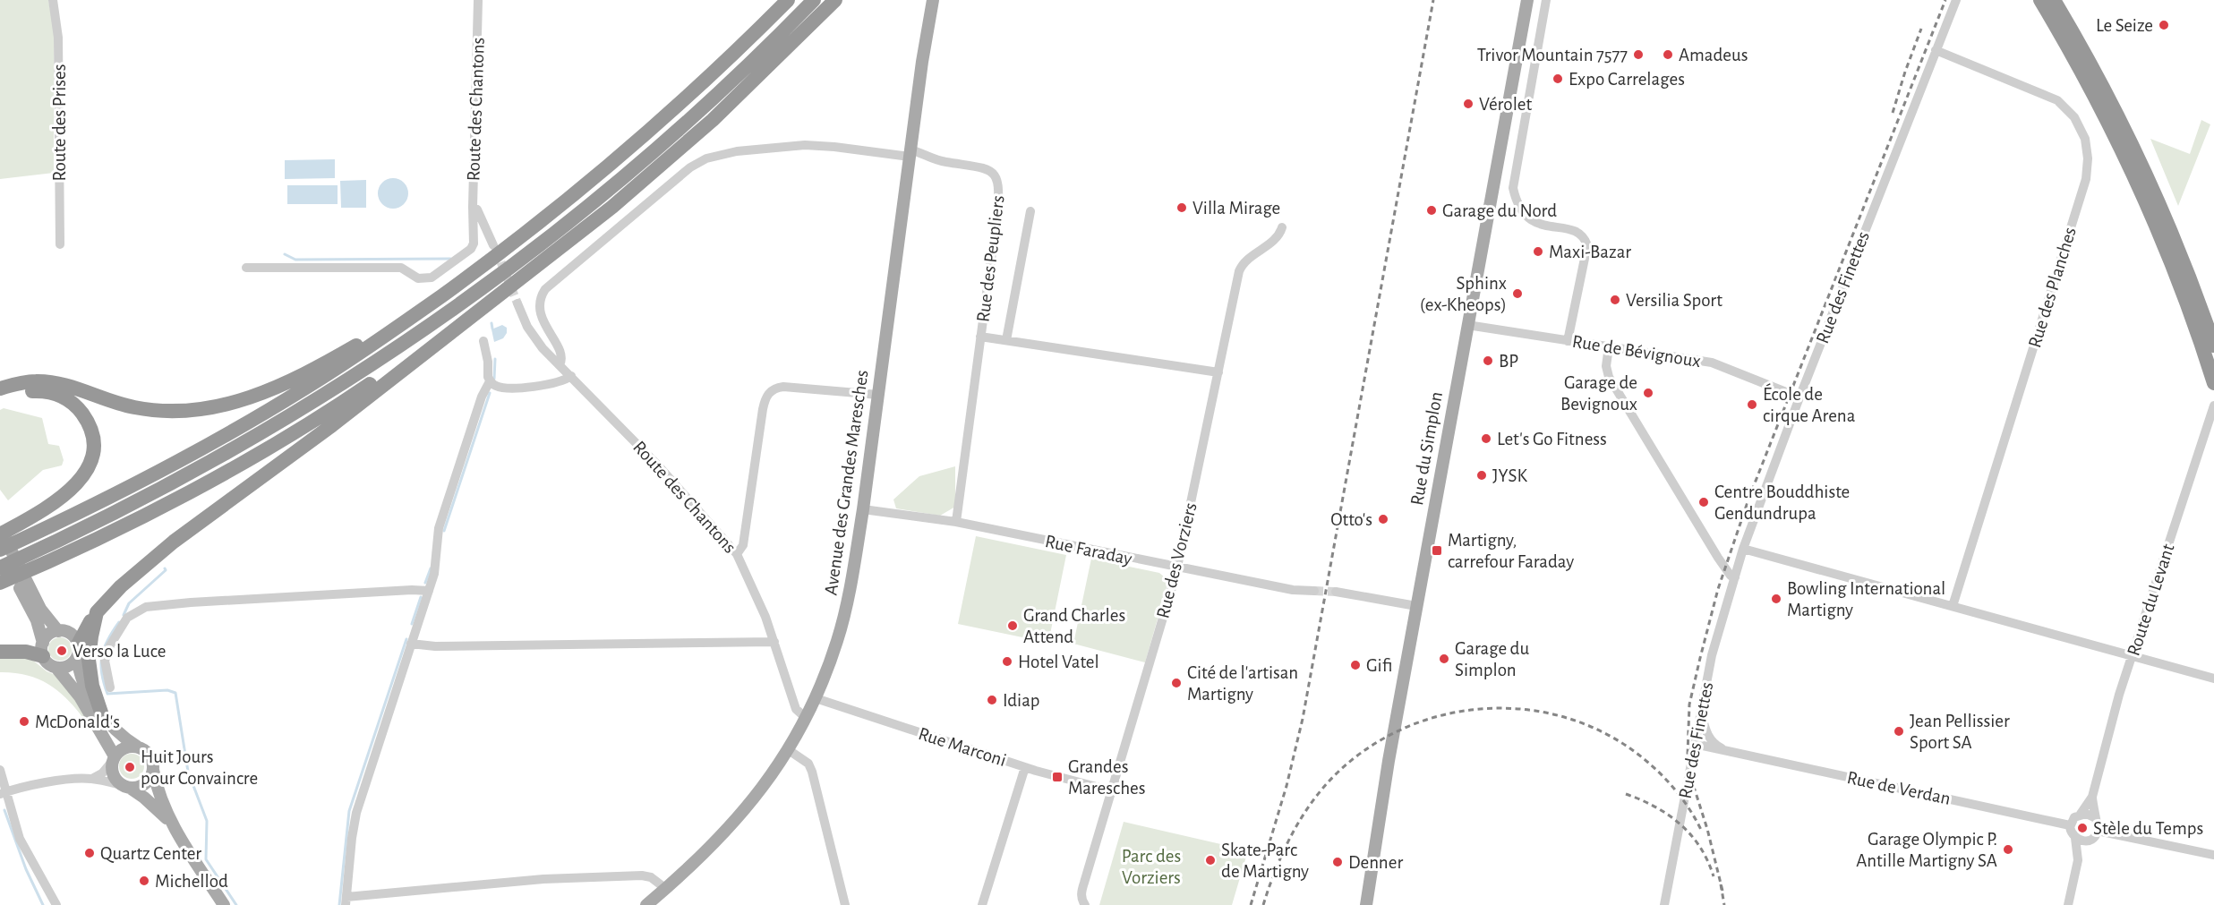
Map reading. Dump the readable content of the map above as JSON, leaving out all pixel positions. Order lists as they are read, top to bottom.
{
  "streets": {
    "main road": ["Rue du Simplon", "Avenue des Grandes Maresches"],
    "street": [
      "Route des Chantons",
      "Route des Prises",
      "Rue des Peupliers",
      "Rue des Finettes",
      "Rue des Planches",
      "Rue de Bévignoux",
      "Rue Faraday",
      "Rue des Vorziers",
      "Route du Levant",
      "Rue Marconi",
      "Rue de Verdan"
    ]
  },
  "crossings": [
    ["Route des Chantons", "Rue des Peupliers"],
    ["Route des Chantons", "Avenue des Grandes Maresches"],
    ["Rue des Peupliers", "Avenue des Grandes Maresches"],
    ["Rue des Peupliers", "Rue Faraday"],
    ["Rue des Peupliers", "Rue des Vorziers"],
    ["Rue des Finettes", "Rue des Planches"],
    ["Rue des Finettes", "Rue de Bévignoux"],
    ["Rue des Finettes", "Rue de Verdan"],
    ["Rue de Bévignoux", "Rue du Simplon"],
    ["Avenue des Grandes Maresches", "Rue Faraday"],
    ["Avenue des Grandes Maresches", "Rue Marconi"],
    ["Rue Faraday", "Rue des Vorziers"],
    ["Rue des Vorziers", "Rue Marconi"],
    ["Route du Levant", "Rue de Verdan"]
  ],
  "parks": ["Parc des Vorziers"],
  "places": {
    "other": [
      "Le Seize",
      "Trivor Mountain 7577",
      "Amadeus",
      "Expo Carrelages",
      "Vérolet",
      "Villa Mirage",
      "Garage du Nord",
      "Maxi-Bazar",
      "Sphinx (ex-Kheops)",
      "Versilia Sport",
      "BP",
      "Garage de Bevignoux",
      "École de cirque Arena",
      "Let's Go Fitness",
      "JYSK",
      "Centre Bouddhiste Gendundrupa",
      "Otto's",
      "Bowling International Martigny",
      "Grand Charles Attend",
      "Verso la Luce",
      "Garage du Simplon",
      "Hotel Vatel",
      "Gifi",
      "Cité de l'artisan Martigny",
      "Idiap",
      "McDonald's",
      "Jean Pellissier Sport SA",
      "Huit Jours pour Convaincre",
      "Stèle du Temps",
      "Garage Olympic P. Antille Martigny SA",
      "Quartz Center",
      "Skate-Parc de Martigny",
      "Denner",
      "Michellod"
    ],
    "transit": ["Martigny, carrefour Faraday", "Grandes Maresches"]
  }
}
